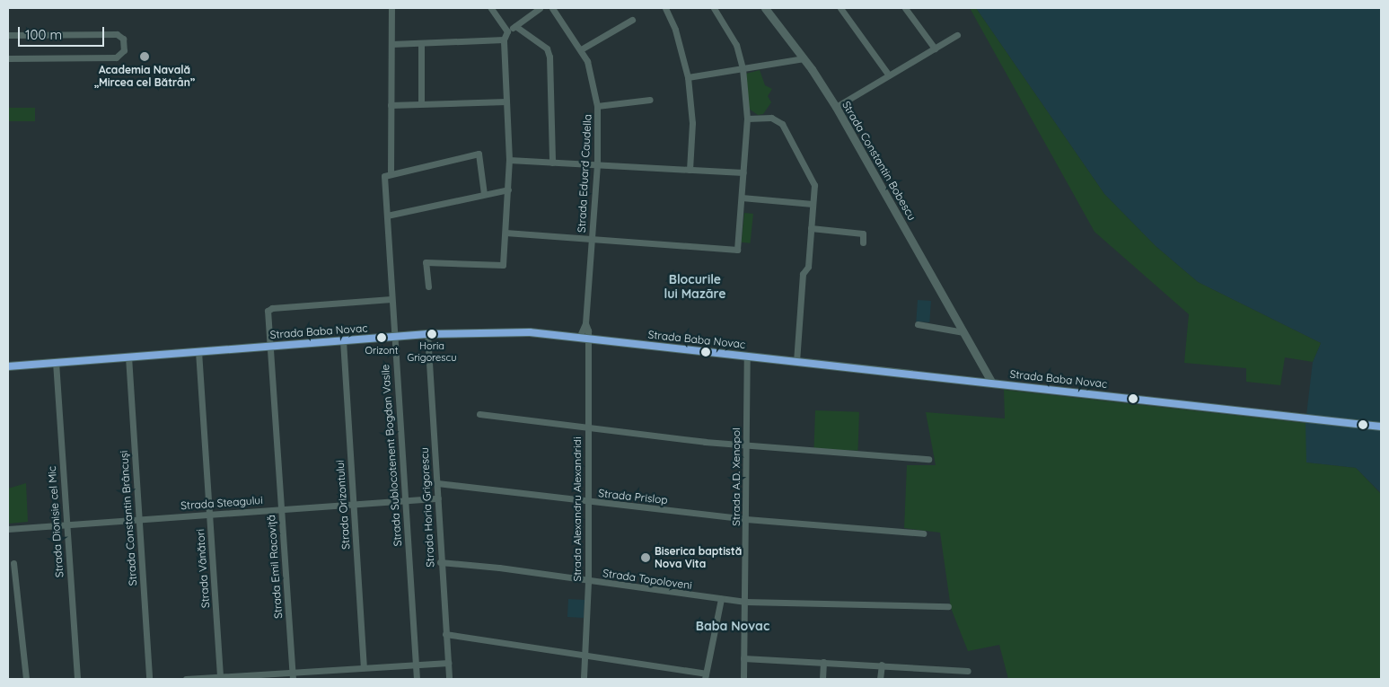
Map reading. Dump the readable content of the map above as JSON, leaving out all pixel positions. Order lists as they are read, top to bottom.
{
  "streets": {
    "main road": ["Strada Baba Novac"],
    "street": [
      "Strada Constantin Bobescu",
      "Strada Eduard Caudella",
      "Strada Sublocotenent Bogdan Vasile",
      "Strada A.D. Xenopol",
      "Strada Prislop",
      "Strada Steagului",
      "Strada Orizontului",
      "Strada Horia Grigorescu",
      "Strada Alexandru Alexandridi",
      "Strada Constantin Brâncuși",
      "Strada Dionisie cel Mic",
      "Strada Emil Racoviță",
      "Strada Vânători",
      "Strada Topoloveni"
    ]
  },
  "crossings": [
    ["Strada Constantin Bobescu", "Strada Baba Novac"],
    ["Strada Eduard Caudella", "Strada Baba Novac"],
    ["Strada Eduard Caudella", "Strada Alexandru Alexandridi"],
    ["Strada Baba Novac", "Strada Sublocotenent Bogdan Vasile"],
    ["Strada Baba Novac", "Strada A.D. Xenopol"],
    ["Strada Baba Novac", "Strada Orizontului"],
    ["Strada Baba Novac", "Strada Horia Grigorescu"],
    ["Strada Baba Novac", "Strada Alexandru Alexandridi"],
    ["Strada Baba Novac", "Strada Constantin Brâncuși"],
    ["Strada Baba Novac", "Strada Dionisie cel Mic"],
    ["Strada Baba Novac", "Strada Emil Racoviță"],
    ["Strada Baba Novac", "Strada Vânători"],
    ["Strada Sublocotenent Bogdan Vasile", "Strada Steagului"],
    ["Strada Sublocotenent Bogdan Vasile", "Strada Emil Racoviță"],
    ["Strada A.D. Xenopol", "Strada Prislop"],
    ["Strada A.D. Xenopol", "Strada Topoloveni"],
    ["Strada Prislop", "Strada Horia Grigorescu"],
    ["Strada Prislop", "Strada Alexandru Alexandridi"],
    ["Strada Steagului", "Strada Orizontului"],
    ["Strada Steagului", "Strada Horia Grigorescu"],
    ["Strada Steagului", "Strada Constantin Brâncuși"],
    ["Strada Steagului", "Strada Dionisie cel Mic"],
    ["Strada Steagului", "Strada Emil Racoviță"],
    ["Strada Steagului", "Strada Vânători"],
    ["Strada Horia Grigorescu", "Strada Topoloveni"],
    ["Strada Alexandru Alexandridi", "Strada Topoloveni"]
  ],
  "districts": ["Blocurile lui Mazăre", "Baba Novac"],
  "places": [
    "Academia Navală „Mircea cel Bătrân”",
    "Horia Grigorescu",
    "Orizont",
    "Biserica baptistă Nova Vita"
  ],
  "scale_bar": "100 m"
}
